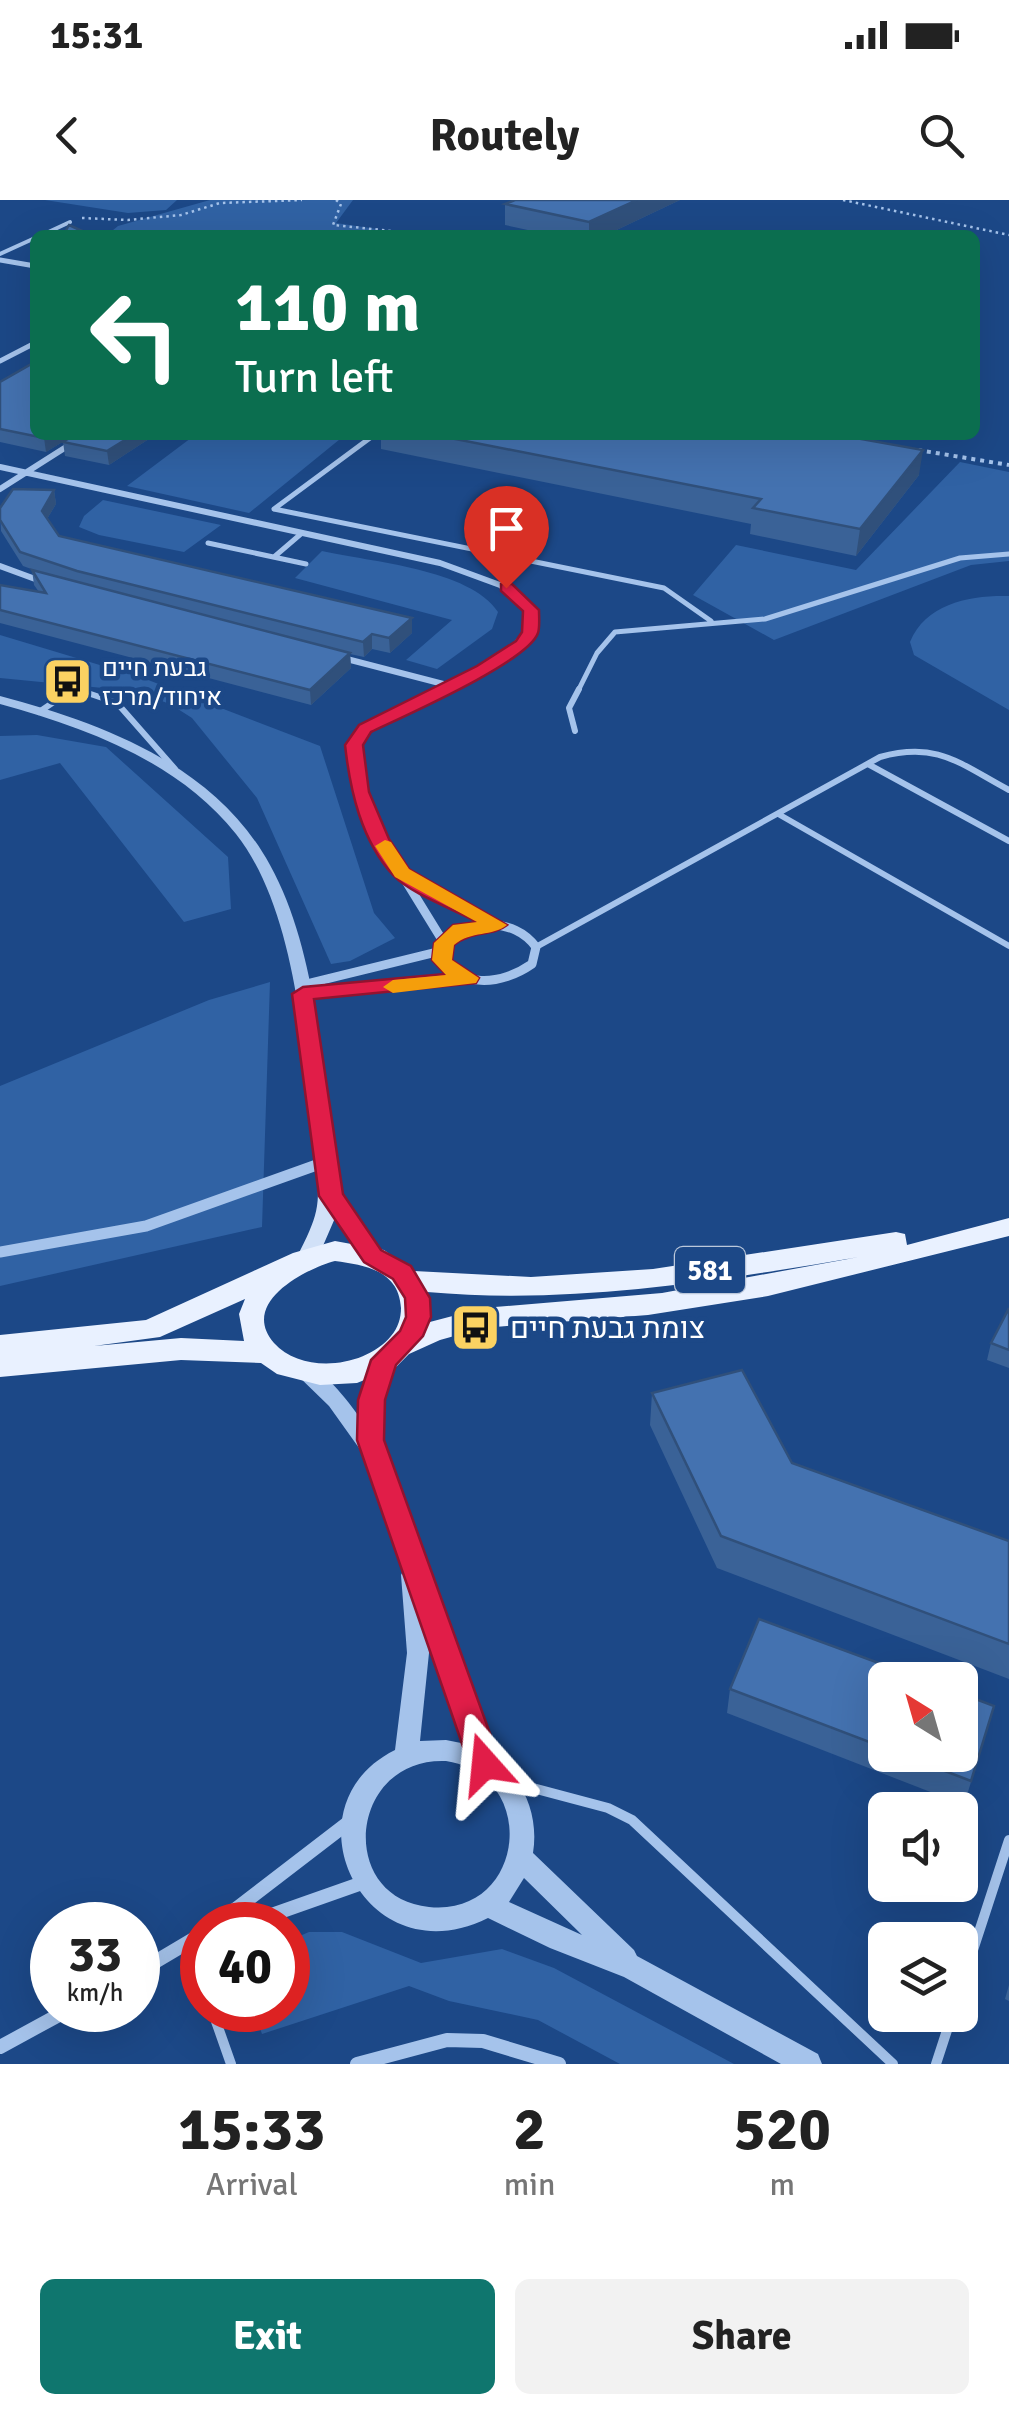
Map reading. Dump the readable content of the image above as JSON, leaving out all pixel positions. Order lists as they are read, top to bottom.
{
  "streets": {
    "main road": ["581"]
  },
  "places": {
    "bus stop": ["גבעת חיים איחוד/מרכז", "צומת גבעת חיים"]
  },
  "north": "top left",
  "page": {
    "status": "15:31",
    "header": "Routely",
    "turn": ["110 m", "Turn left"],
    "speed": "33 km/h",
    "limit": "40",
    "eta": [
      "15:33",
      "Arrival",
      "2",
      "min",
      "520",
      "m"
    ],
    "buttons": ["Exit", "Share"]
  }
}
